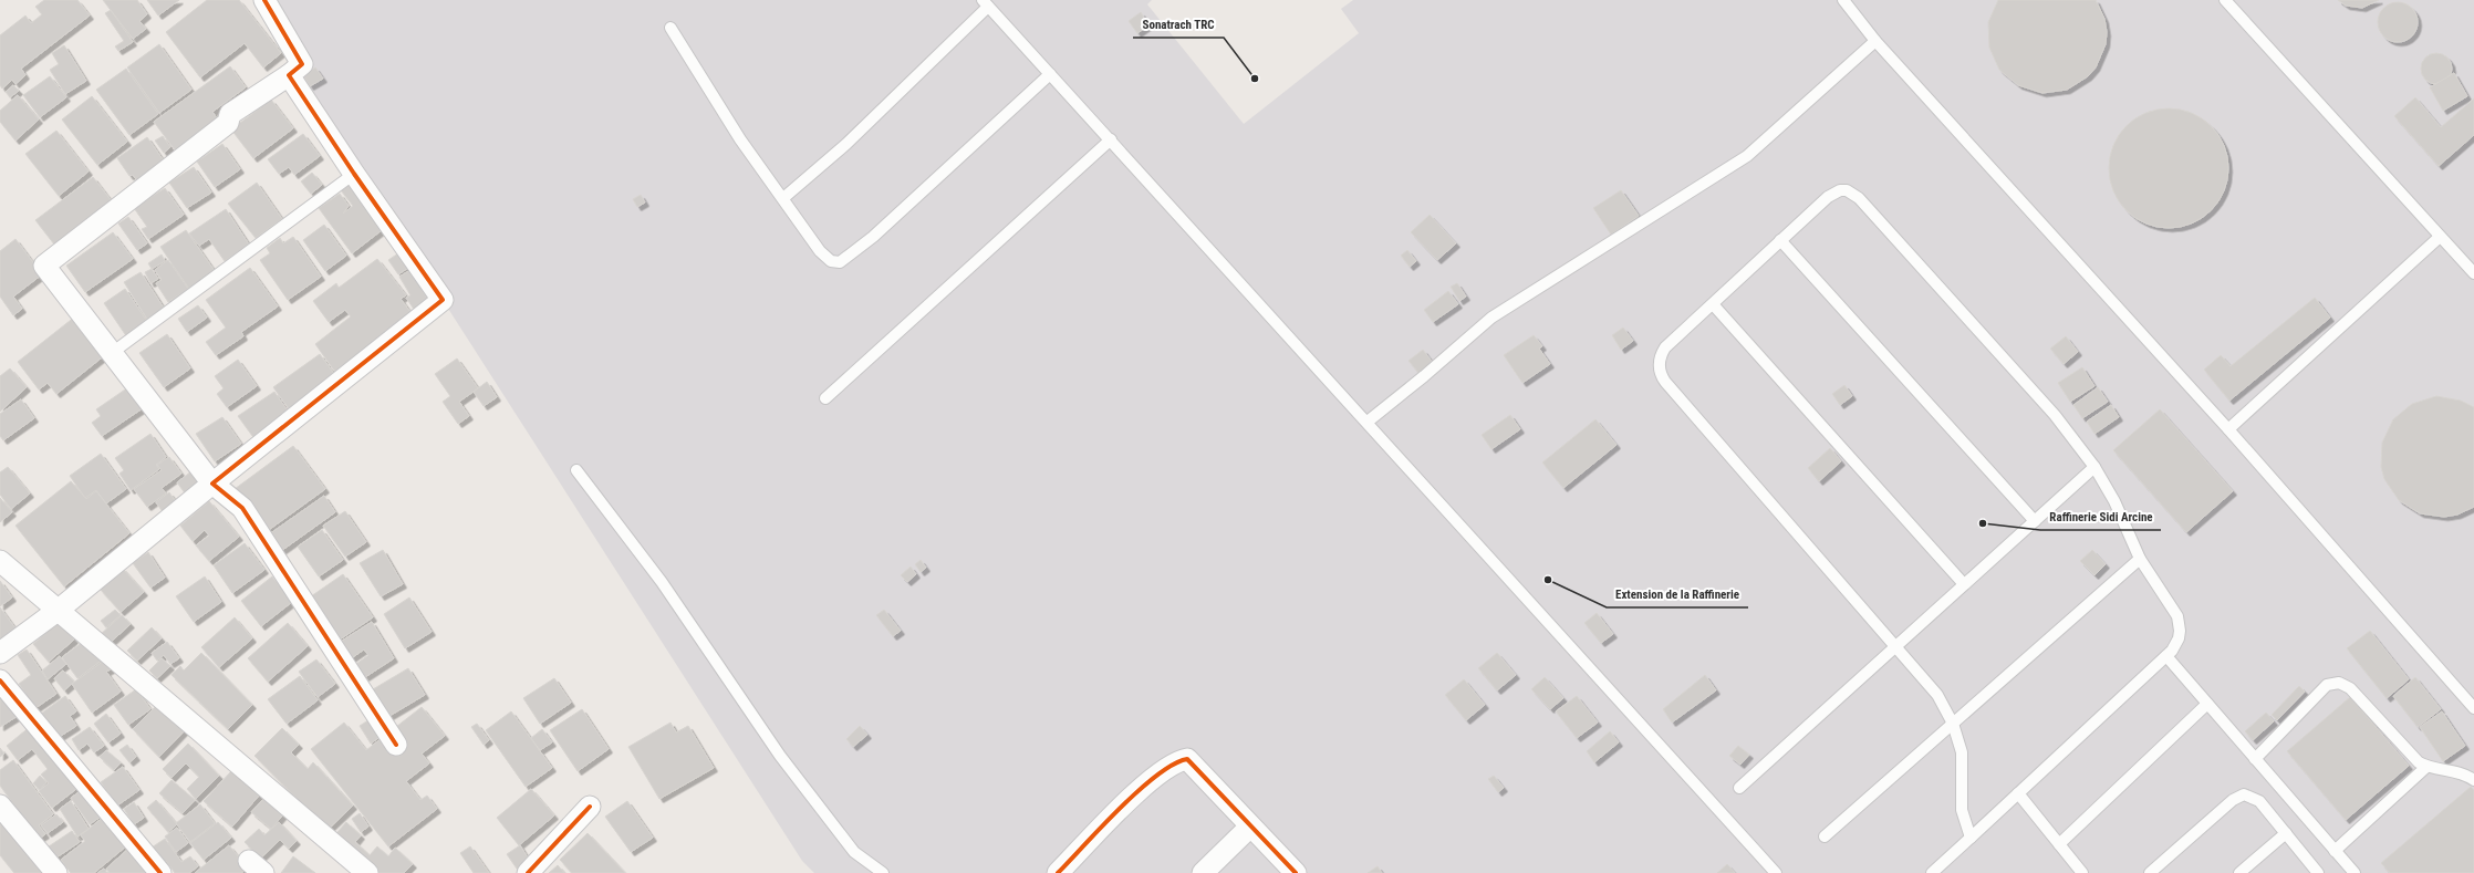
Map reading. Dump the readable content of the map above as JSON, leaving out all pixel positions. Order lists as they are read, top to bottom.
{
  "places": ["Sonatrach TRC", "Raffinerie Sidi Arcine", "Extension de la Raffinerie"]
}
